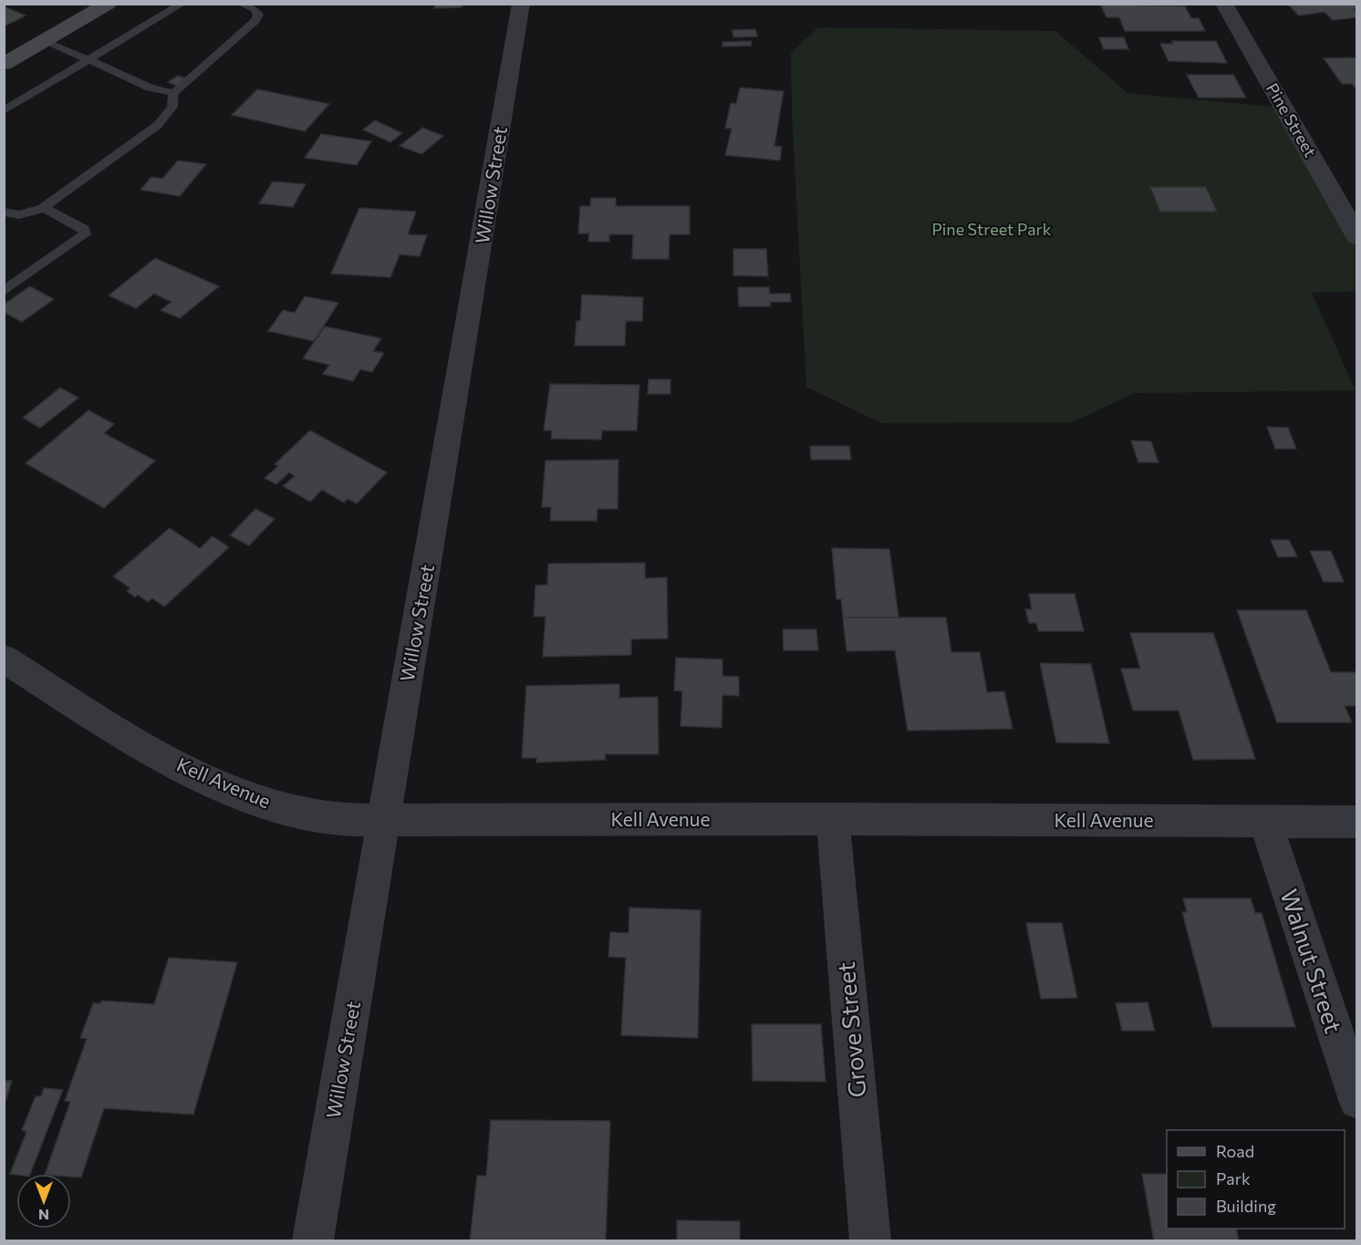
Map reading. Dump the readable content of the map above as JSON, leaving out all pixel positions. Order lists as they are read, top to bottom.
{
  "streets": {
    "street": [
      "Pine Street",
      "Willow Street",
      "Kell Avenue",
      "Walnut Street",
      "Grove Street"
    ]
  },
  "crossings": [
    ["Willow Street", "Kell Avenue"],
    ["Kell Avenue", "Walnut Street"],
    ["Kell Avenue", "Grove Street"]
  ],
  "parks": ["Pine Street Park"],
  "legend": ["Road", "Park", "Building"],
  "north": "bottom"
}
